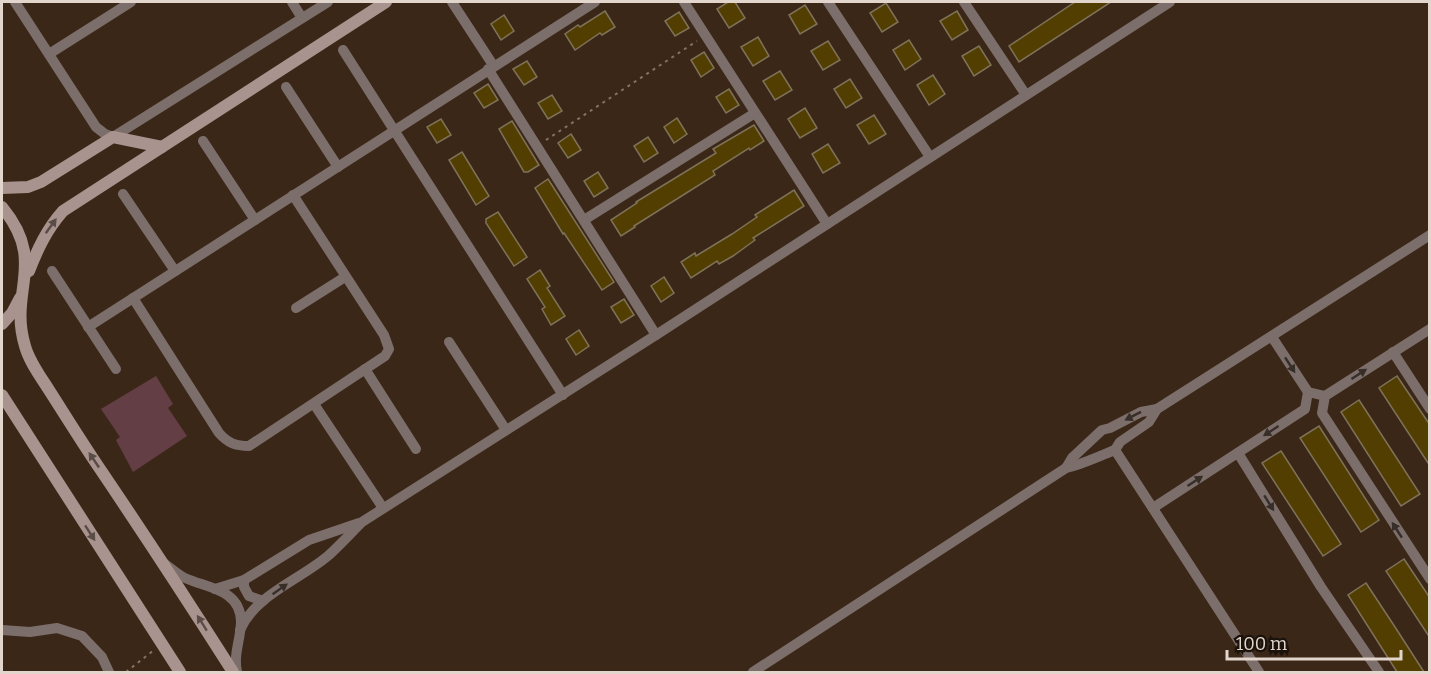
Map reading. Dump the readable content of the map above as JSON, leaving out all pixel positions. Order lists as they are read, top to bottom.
{
  "scale_bar": "100 m"
}
